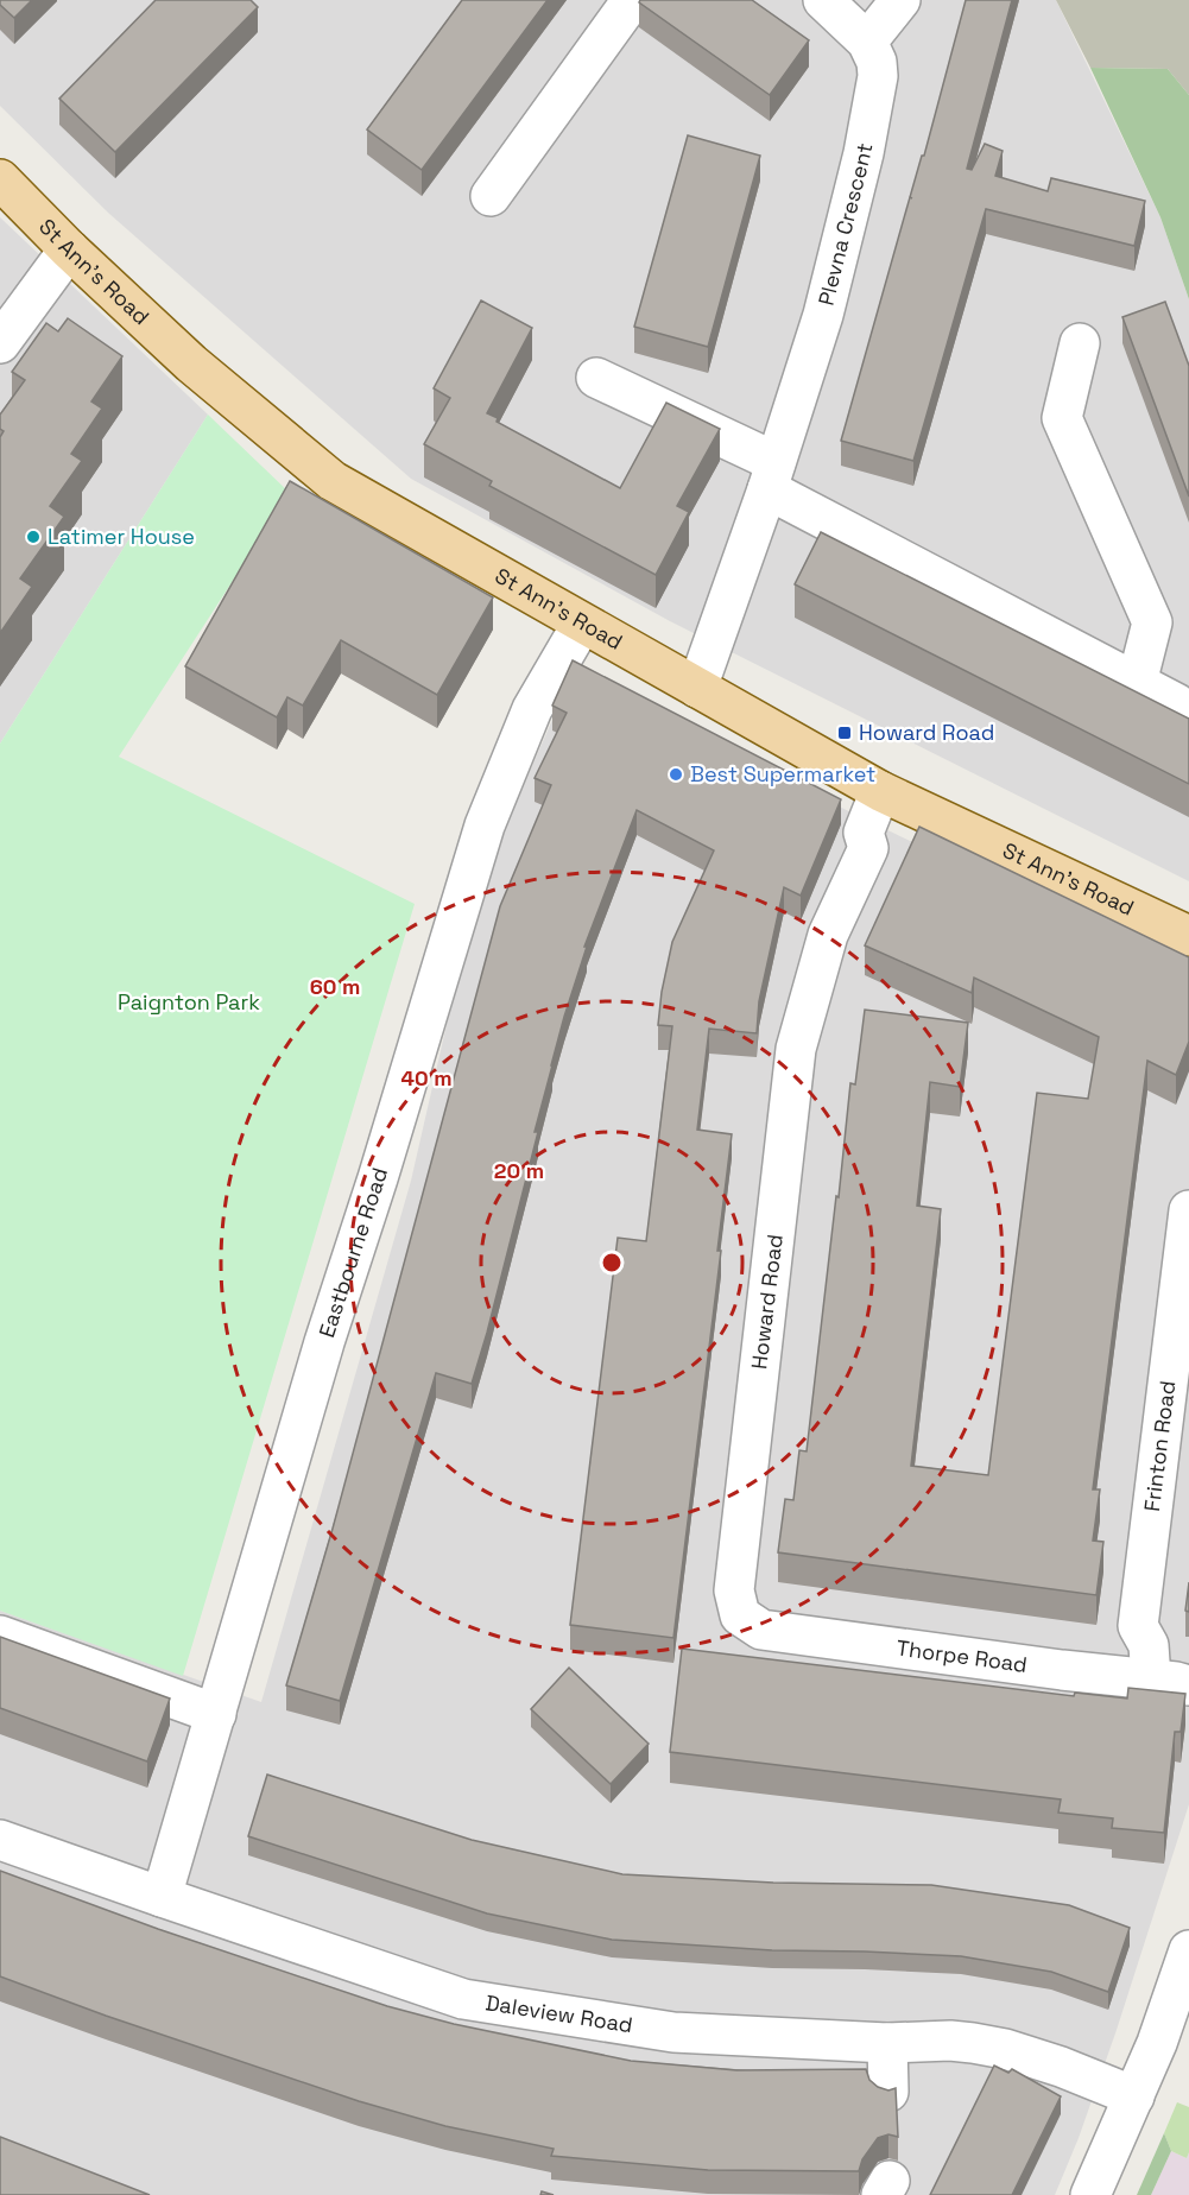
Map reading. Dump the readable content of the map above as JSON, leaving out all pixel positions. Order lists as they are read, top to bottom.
{
  "streets": {
    "main road": ["St Ann's Road"],
    "street": [
      "Plevna Crescent",
      "Eastbourne Road",
      "Howard Road",
      "Frinton Road",
      "Thorpe Road",
      "Daleview Road"
    ]
  },
  "crossings": [
    ["Plevna Crescent", "St Ann's Road"],
    ["St Ann's Road", "Eastbourne Road"],
    ["St Ann's Road", "Howard Road"],
    ["Eastbourne Road", "Daleview Road"],
    ["Howard Road", "Thorpe Road"],
    ["Frinton Road", "Thorpe Road"]
  ],
  "parks": ["Paignton Park"],
  "places": {
    "other": ["Latimer House", "Best Supermarket"],
    "transit": ["Howard Road"]
  },
  "rings": ["60 m", "40 m", "20 m"]
}
